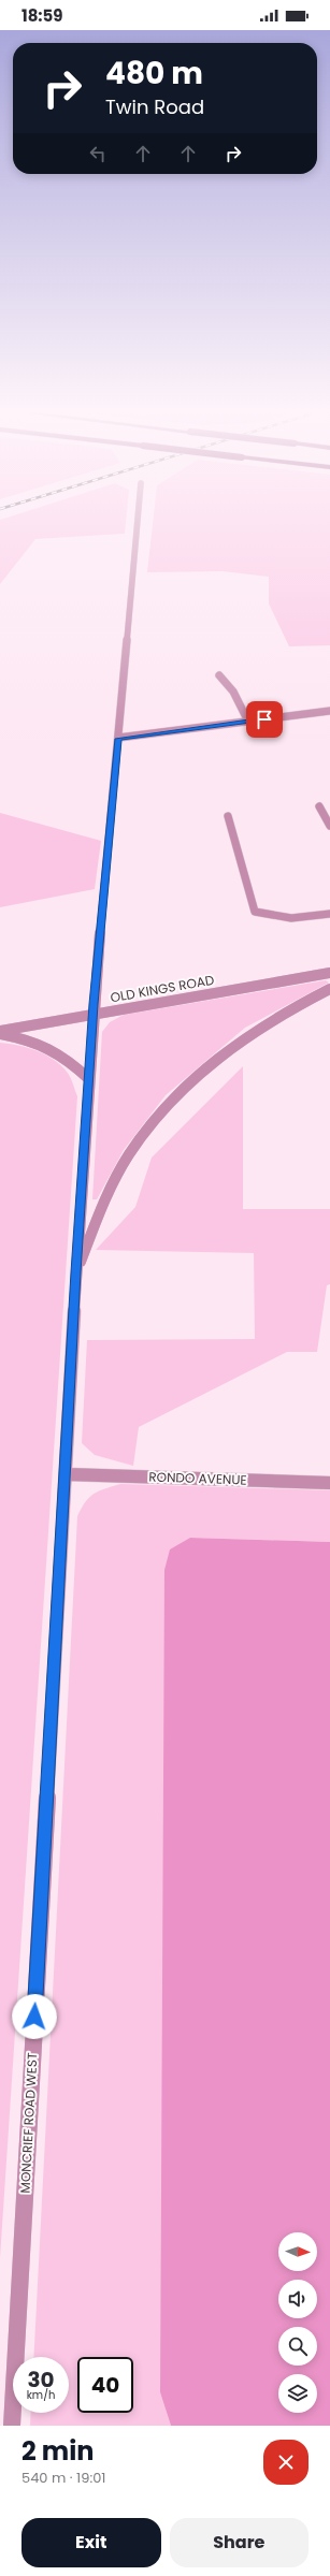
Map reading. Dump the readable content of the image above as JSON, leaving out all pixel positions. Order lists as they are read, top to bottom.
{
  "streets": {
    "street": ["OLD KINGS ROAD", "RONDO AVENUE", "MONCRIEF ROAD WEST"]
  },
  "crossings": [
    ["OLD KINGS ROAD", "MONCRIEF ROAD WEST"],
    ["RONDO AVENUE", "MONCRIEF ROAD WEST"]
  ],
  "north": "right",
  "page": {
    "status": "18:59",
    "turn": ["480 m", "Twin Road"],
    "speed": "30 km/h",
    "limit": "40",
    "heading": ["2 min", "540 m · 19:01"],
    "buttons": ["Exit", "Share"]
  }
}
